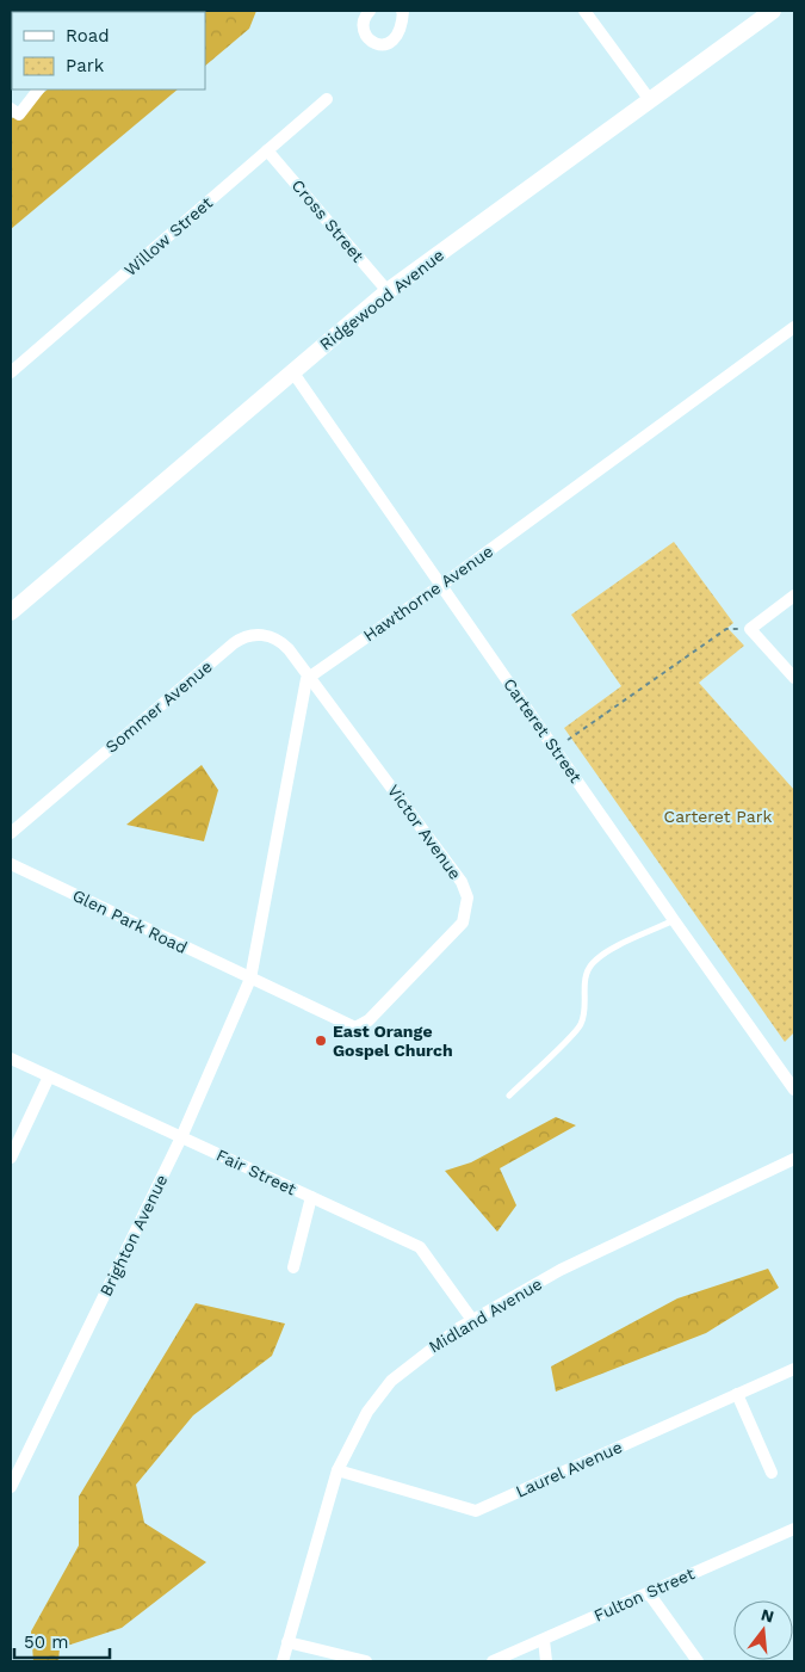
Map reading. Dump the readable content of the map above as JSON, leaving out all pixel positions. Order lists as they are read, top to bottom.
{
  "streets": {
    "street": [
      "Cross Street",
      "Willow Street",
      "Ridgewood Avenue",
      "Hawthorne Avenue",
      "Sommer Avenue",
      "Carteret Street",
      "Victor Avenue",
      "Glen Park Road",
      "Fair Street",
      "Brighton Avenue",
      "Midland Avenue",
      "Laurel Avenue",
      "Fulton Street"
    ]
  },
  "crossings": [
    ["Cross Street", "Willow Street"],
    ["Cross Street", "Ridgewood Avenue"],
    ["Ridgewood Avenue", "Carteret Street"],
    ["Hawthorne Avenue", "Sommer Avenue"],
    ["Hawthorne Avenue", "Carteret Street"],
    ["Hawthorne Avenue", "Victor Avenue"],
    ["Sommer Avenue", "Victor Avenue"],
    ["Victor Avenue", "Glen Park Road"],
    ["Victor Avenue", "Brighton Avenue"],
    ["Glen Park Road", "Brighton Avenue"],
    ["Fair Street", "Brighton Avenue"],
    ["Fair Street", "Midland Avenue"],
    ["Midland Avenue", "Laurel Avenue"]
  ],
  "parks": ["Carteret Park"],
  "places": ["East Orange Gospel Church"],
  "legend": ["Road", "Park"],
  "scale_bar": "50 m",
  "north": "top"
}
